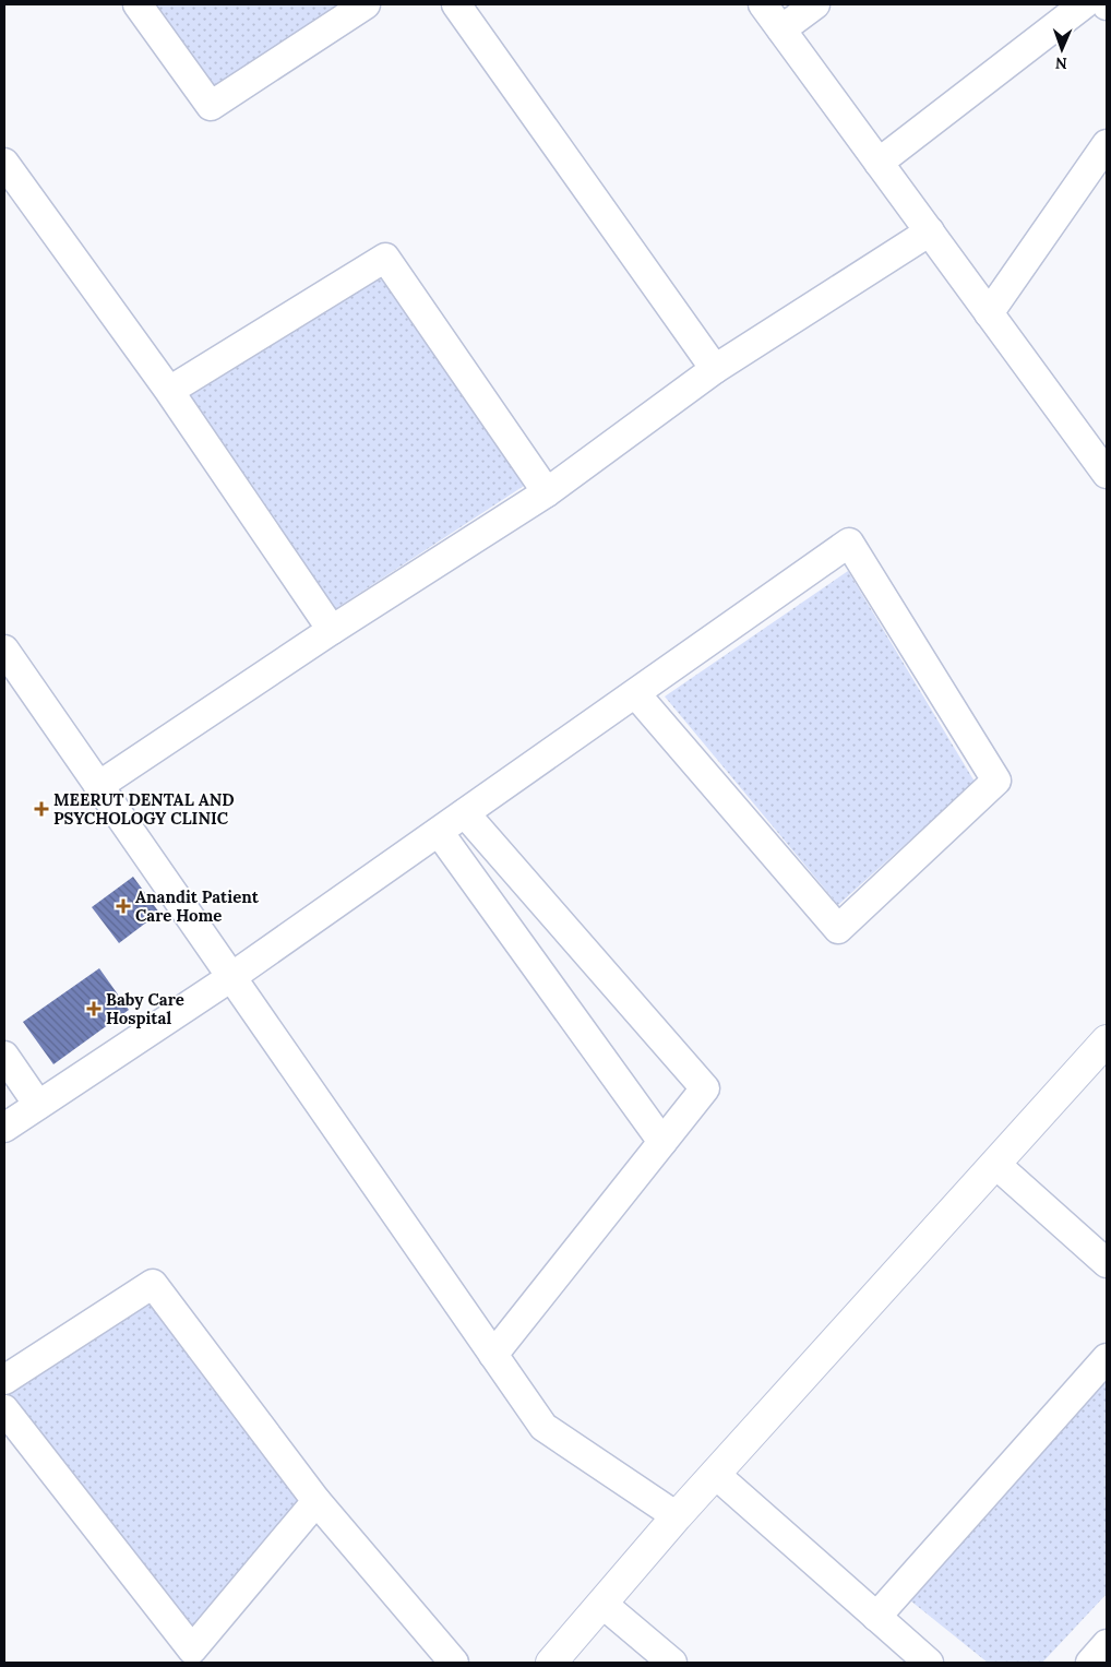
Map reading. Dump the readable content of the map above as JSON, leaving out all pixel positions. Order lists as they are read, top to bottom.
{
  "places": {
    "health": ["MEERUT DENTAL AND PSYCHOLOGY CLINIC", "Anandit Patient Care Home", "Baby Care Hospital"]
  },
  "north": "bottom"
}
